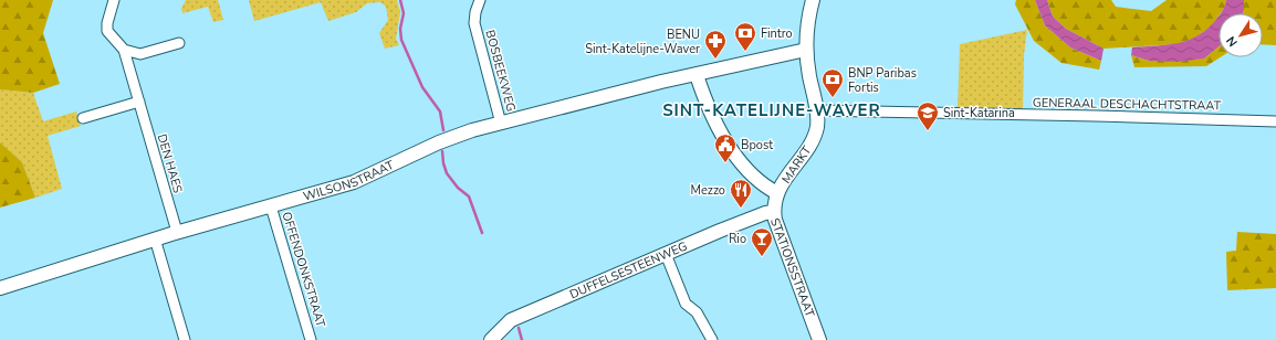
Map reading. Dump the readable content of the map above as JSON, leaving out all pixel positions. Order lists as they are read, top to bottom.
{
  "streets": {
    "street": [
      "BOSBEEKWEG",
      "GENERAAL DESCHACHTSTRAAT",
      "DEN HAES",
      "MARKT",
      "WILSONSTRAAT",
      "STATIONSSTRAAT",
      "OFFENDONKSTRAAT",
      "DUFFELSESTEENWEG"
    ]
  },
  "crossings": [
    ["BOSBEEKWEG", "WILSONSTRAAT"],
    ["GENERAAL DESCHACHTSTRAAT", "MARKT"],
    ["DEN HAES", "WILSONSTRAAT"],
    ["MARKT", "WILSONSTRAAT"],
    ["MARKT", "STATIONSSTRAAT"],
    ["WILSONSTRAAT", "OFFENDONKSTRAAT"],
    ["STATIONSSTRAAT", "DUFFELSESTEENWEG"]
  ],
  "districts": ["SINT-KATELIJNE-WAVER"],
  "places": {
    "bank": ["Fintro", "BNP Paribas Fortis"],
    "pharmacy": ["BENU Sint-Katelijne-Waver"],
    "school or university": ["Sint-Katarina"],
    "public building": ["Bpost"],
    "restaurant": ["Mezzo"],
    "bar": ["Rio"]
  },
  "north": "bottom left"
}
